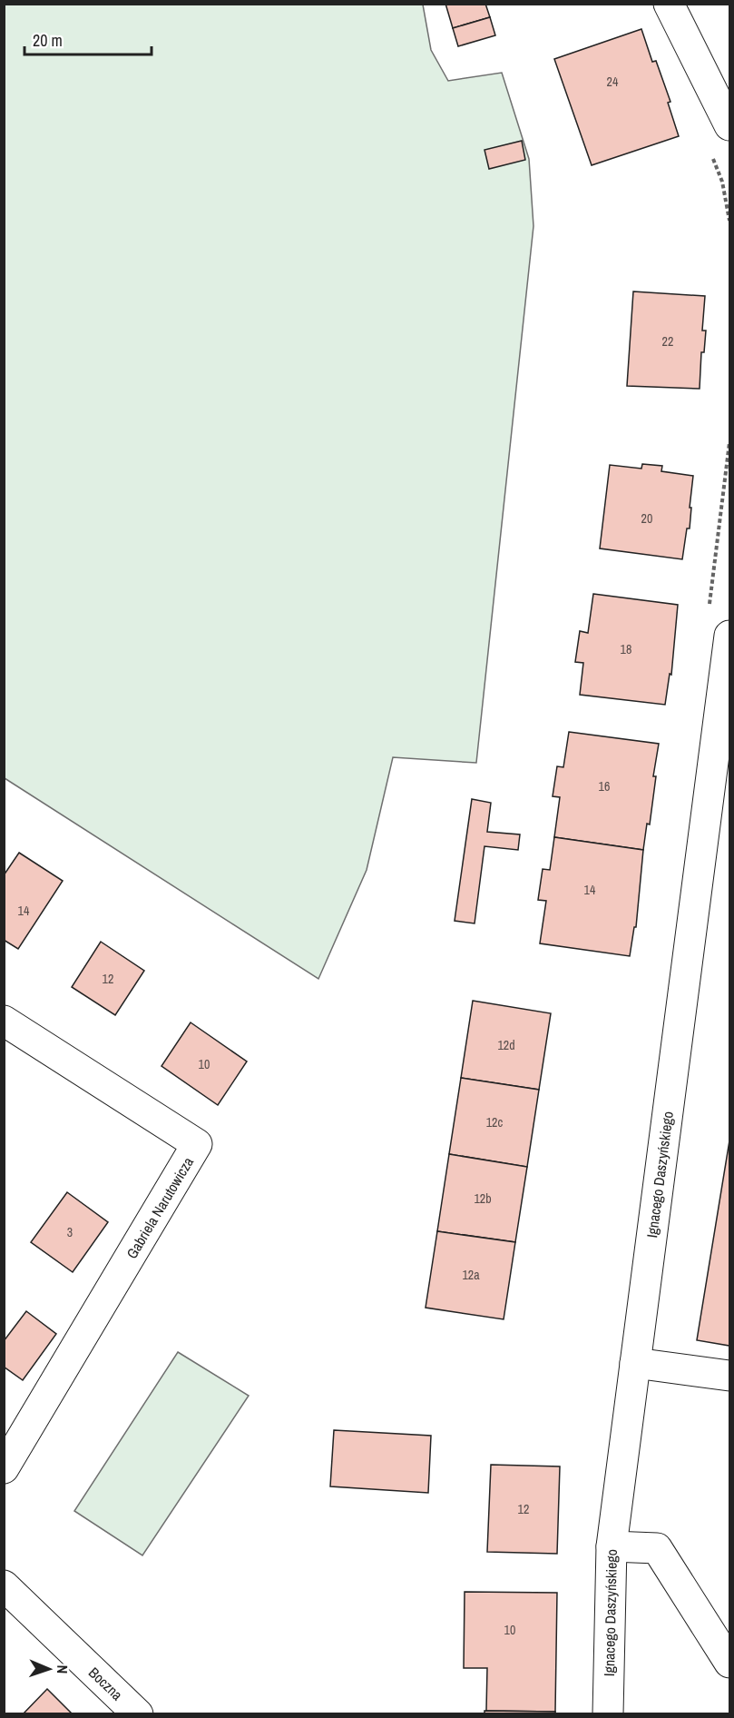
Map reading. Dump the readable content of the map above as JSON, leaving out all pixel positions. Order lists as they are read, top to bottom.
{
  "streets": {
    "street": ["Ignacego Daszyńskiego", "Gabriela Narutowicza", "Boczna"]
  },
  "house_numbers": [
    "24",
    "22",
    "20",
    "18",
    "16",
    "14",
    "14",
    "12",
    "12d",
    "10",
    "12c",
    "12b",
    "3",
    "12a",
    "12",
    "10"
  ],
  "scale_bar": "20 m",
  "north": "right"
}
